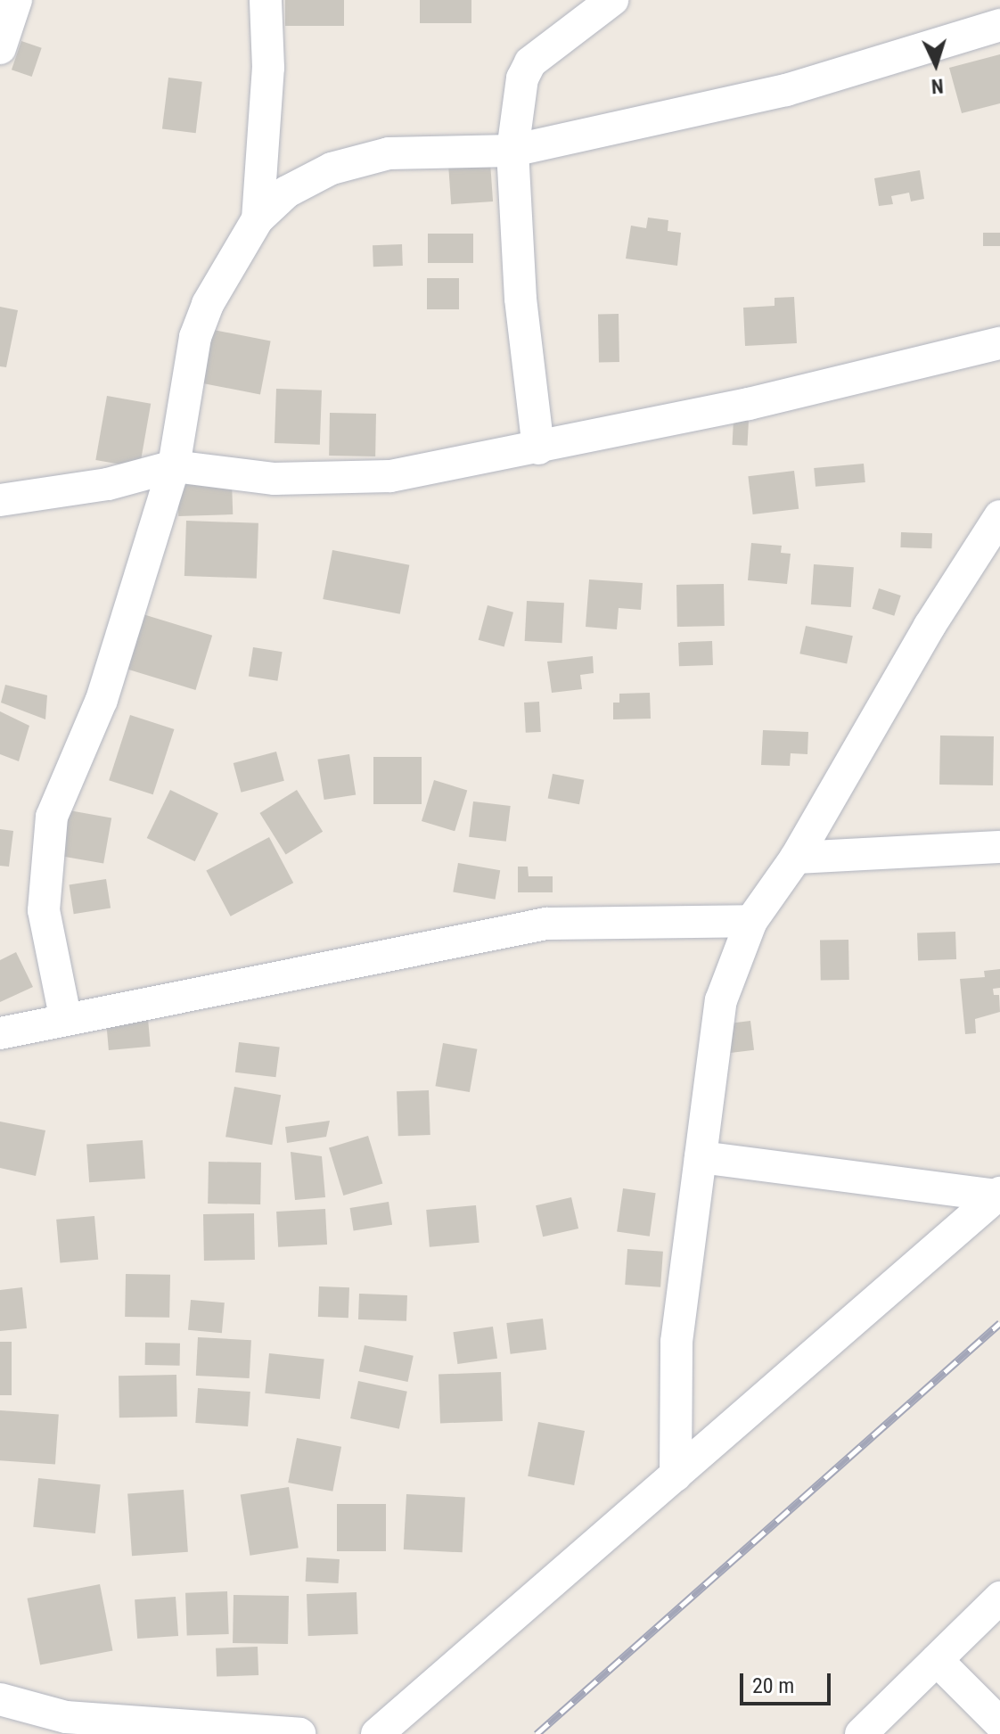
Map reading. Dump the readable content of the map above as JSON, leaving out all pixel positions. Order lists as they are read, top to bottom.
{
  "scale_bar": "20 m",
  "north": "bottom"
}
